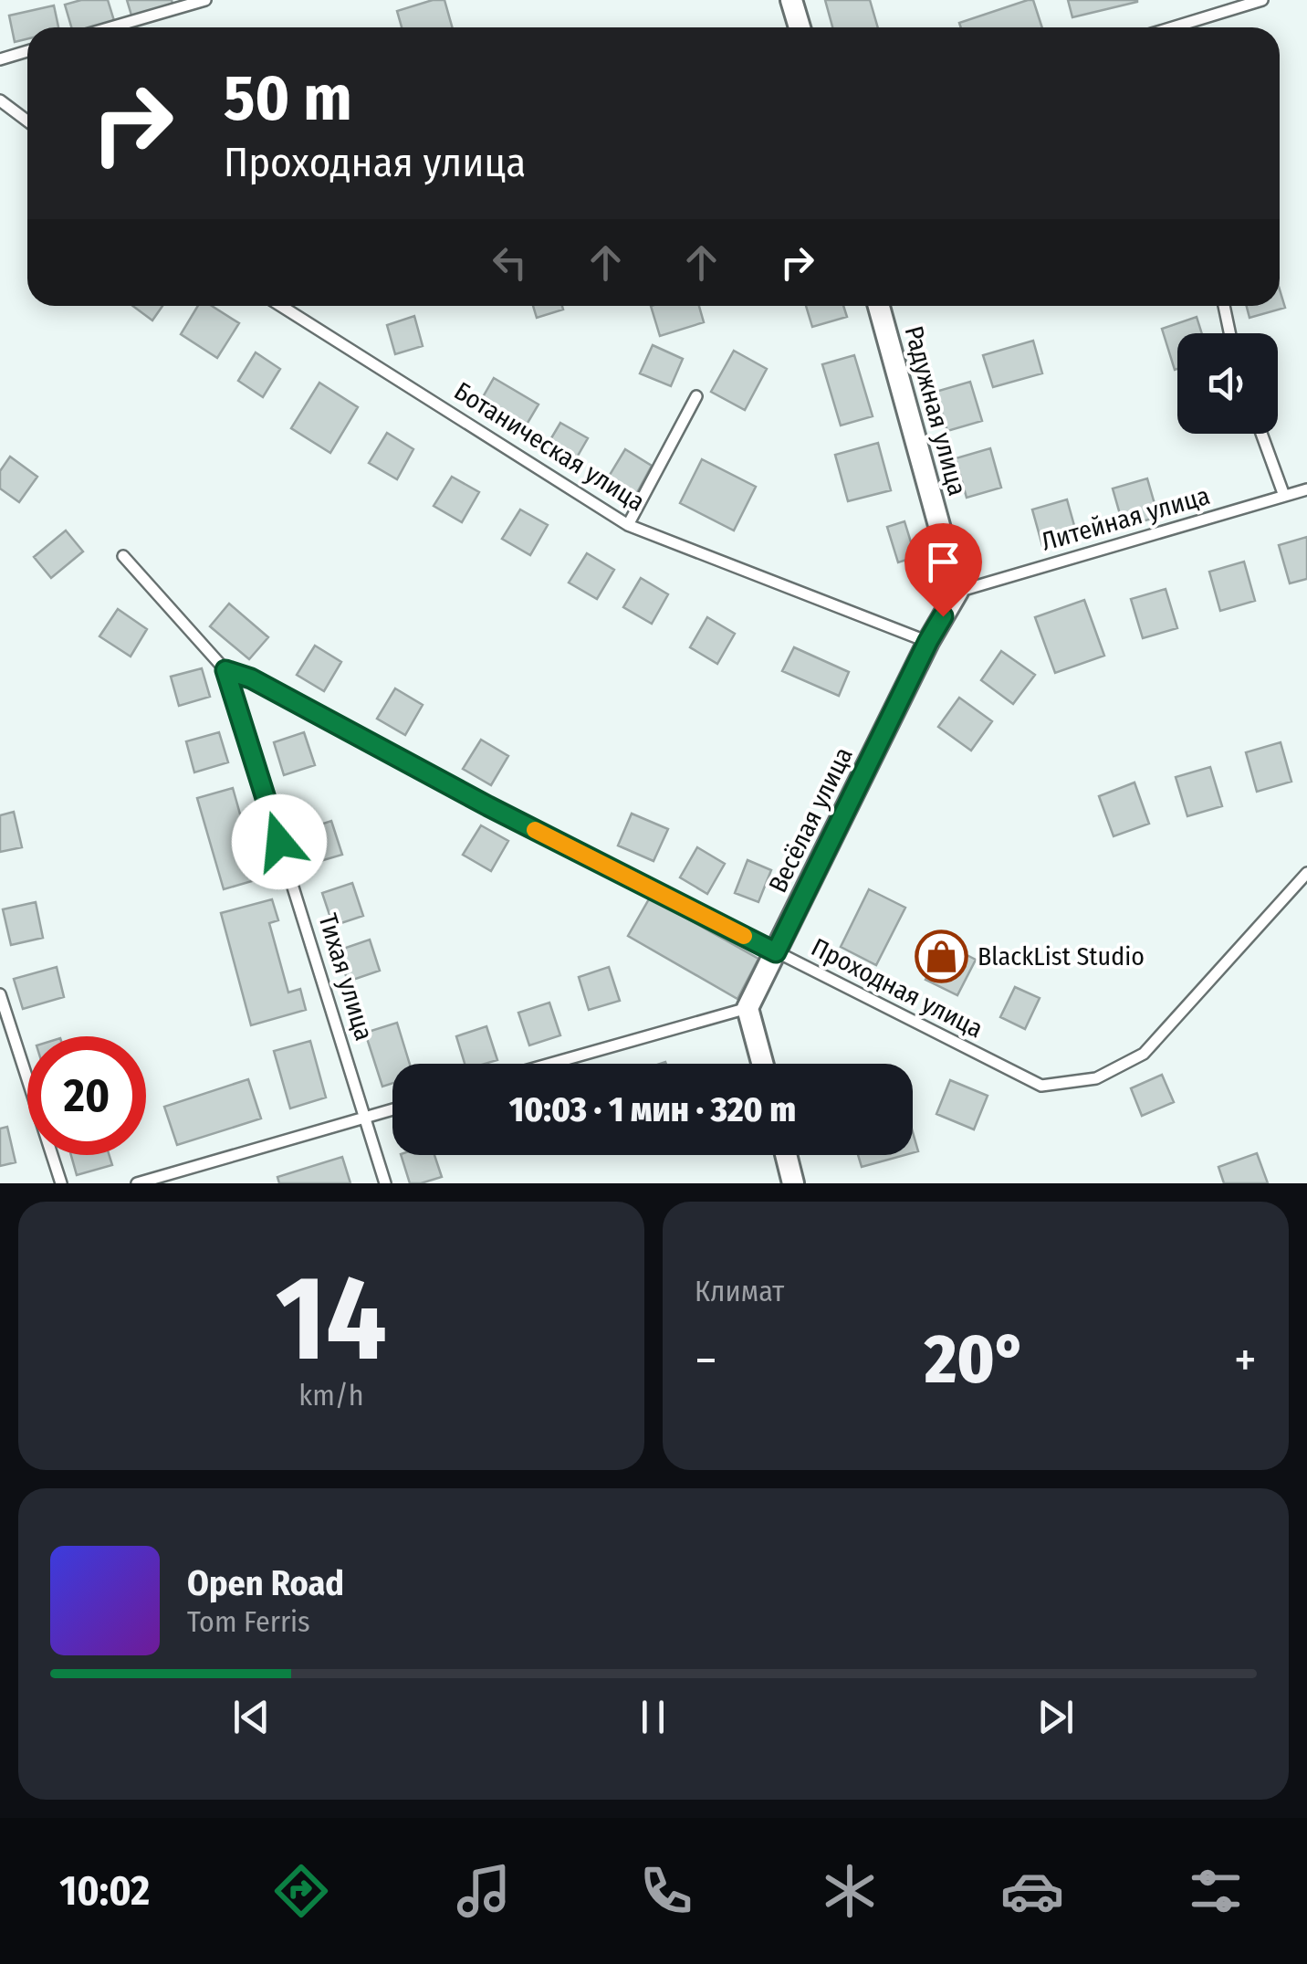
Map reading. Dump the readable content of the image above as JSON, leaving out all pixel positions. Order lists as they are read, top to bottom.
{
  "streets": {
    "street": ["Радужная улица", "Весёлая улица"],
    "lane": [
      "Ботаническая улица",
      "Литейная улица",
      "Тихая улица",
      "Проходная улица"
    ]
  },
  "crossings": [
    ["Радужная улица", "Литейная улица"],
    ["Радужная улица", "Весёлая улица"],
    ["Ботаническая улица", "Весёлая улица"],
    ["Литейная улица", "Весёлая улица"],
    ["Весёлая улица", "Проходная улица"],
    ["Тихая улица", "Проходная улица"]
  ],
  "places": {
    "shop": ["BlackList Studio"]
  },
  "page": {
    "turn": ["50 m", "Проходная улица"],
    "limit": "20",
    "trip": "10:03 · 1 мин · 320 m",
    "tile": [
      ["14", "km/h"],
      "Климат"
    ],
    "heat": ["−", "20°", "+"],
    "song": ["Open Road", "Tom Ferris"],
    "tabs": "10:02"
  }
}
